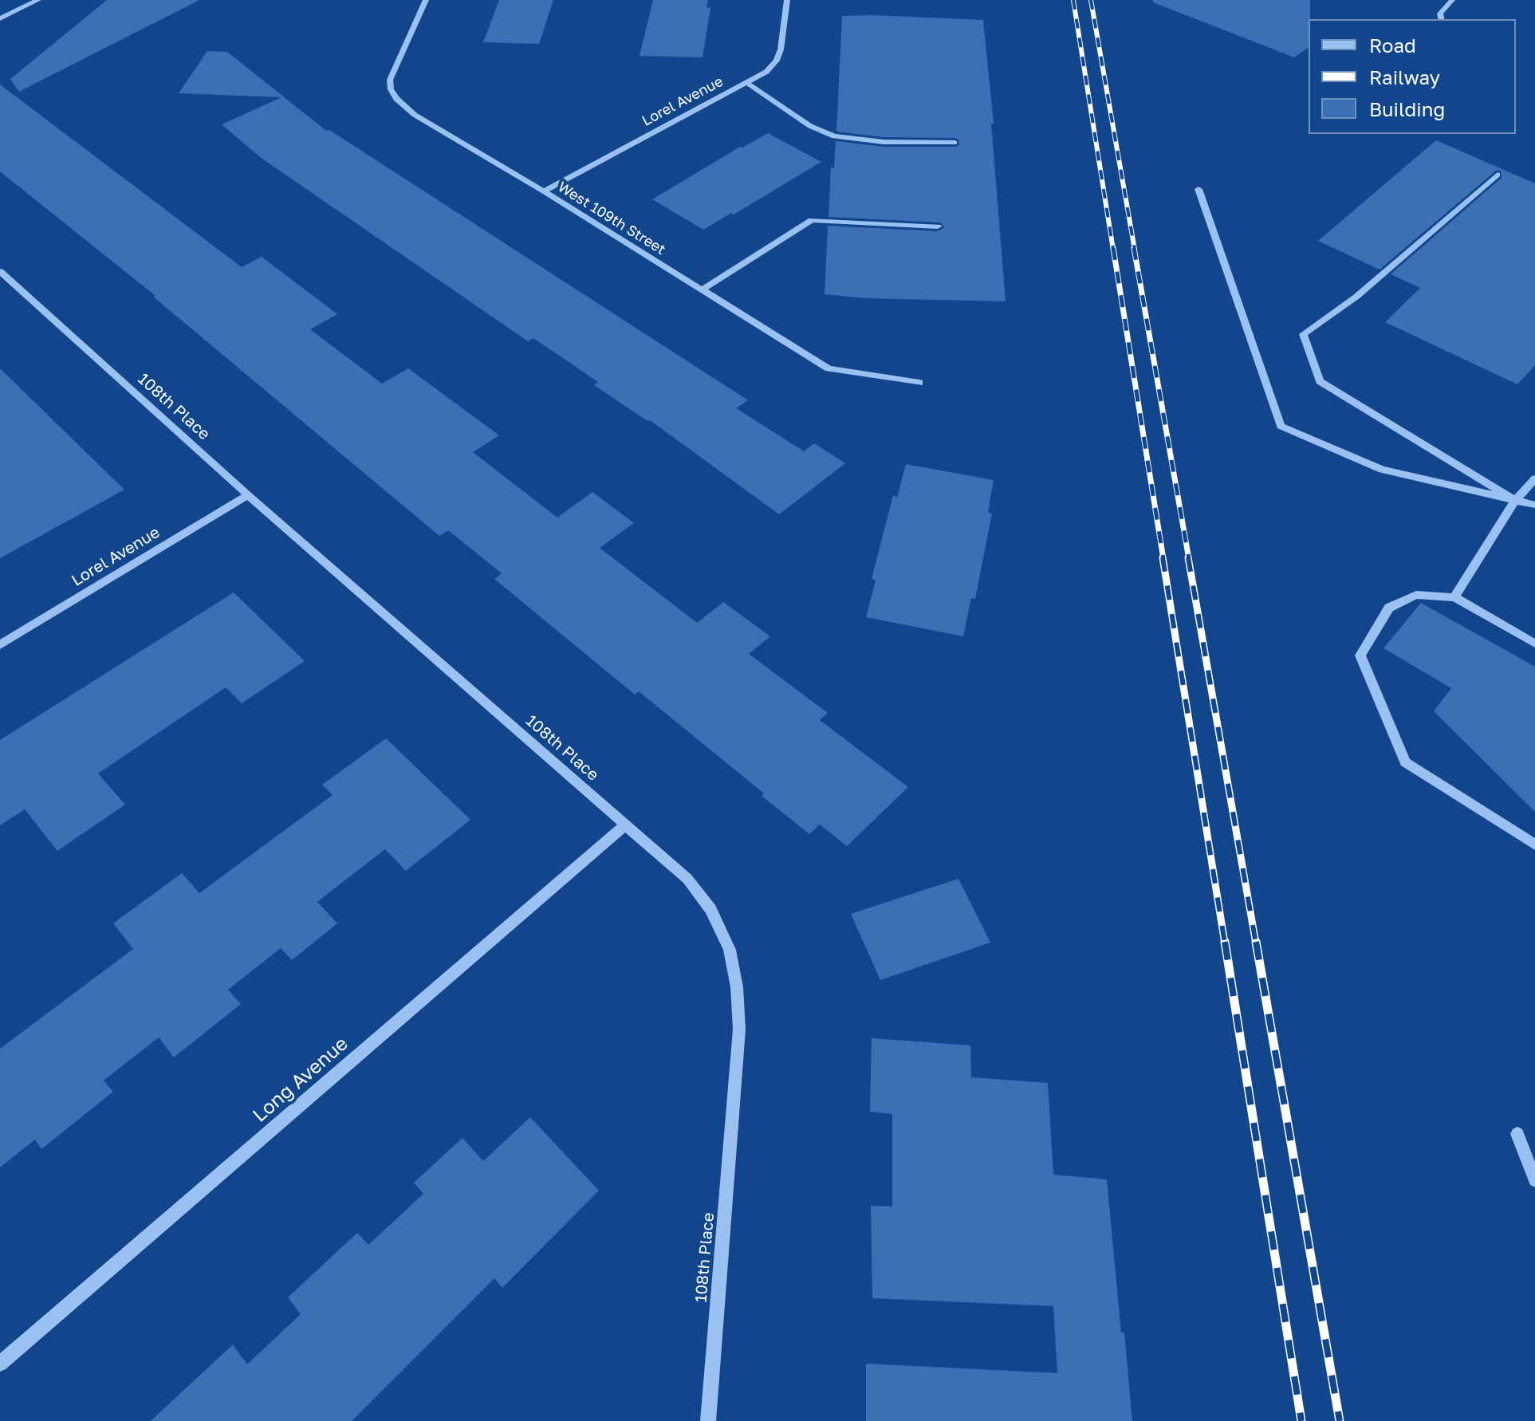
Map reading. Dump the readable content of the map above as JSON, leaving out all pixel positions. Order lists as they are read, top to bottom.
{
  "streets": {
    "street": [
      "Lorel Avenue",
      "West 109th Street",
      "108th Place",
      "Long Avenue"
    ]
  },
  "crossings": [
    ["Lorel Avenue", "West 109th Street"],
    ["Lorel Avenue", "108th Place"],
    ["108th Place", "Long Avenue"]
  ],
  "legend": ["Road", "Railway", "Building"]
}
